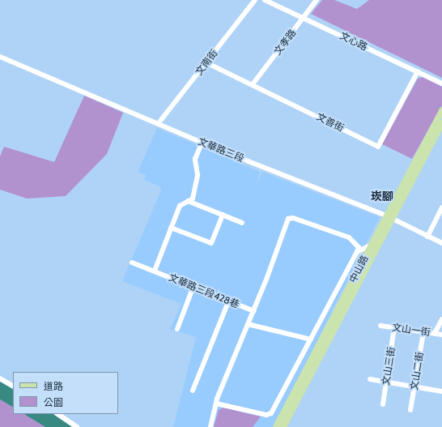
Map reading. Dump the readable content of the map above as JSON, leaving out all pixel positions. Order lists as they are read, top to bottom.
{
  "streets": {
    "main road": ["中山路"],
    "street": [
      "文心路",
      "文孝路",
      "文南街",
      "文善街",
      "文華路三段",
      "文華路三段428巷",
      "文山一街",
      "文山三街",
      "文山二街"
    ]
  },
  "crossings": [
    ["文心路", "文孝路"],
    ["文心路", "文善街"],
    ["文孝路", "文善街"],
    ["文南街", "文善街"],
    ["文南街", "文華路三段"],
    ["文華路三段", "中山路"],
    ["文山一街", "文山三街"],
    ["文山一街", "文山二街"]
  ],
  "districts": ["崁腳"],
  "legend": ["道路", "公園"]
}
